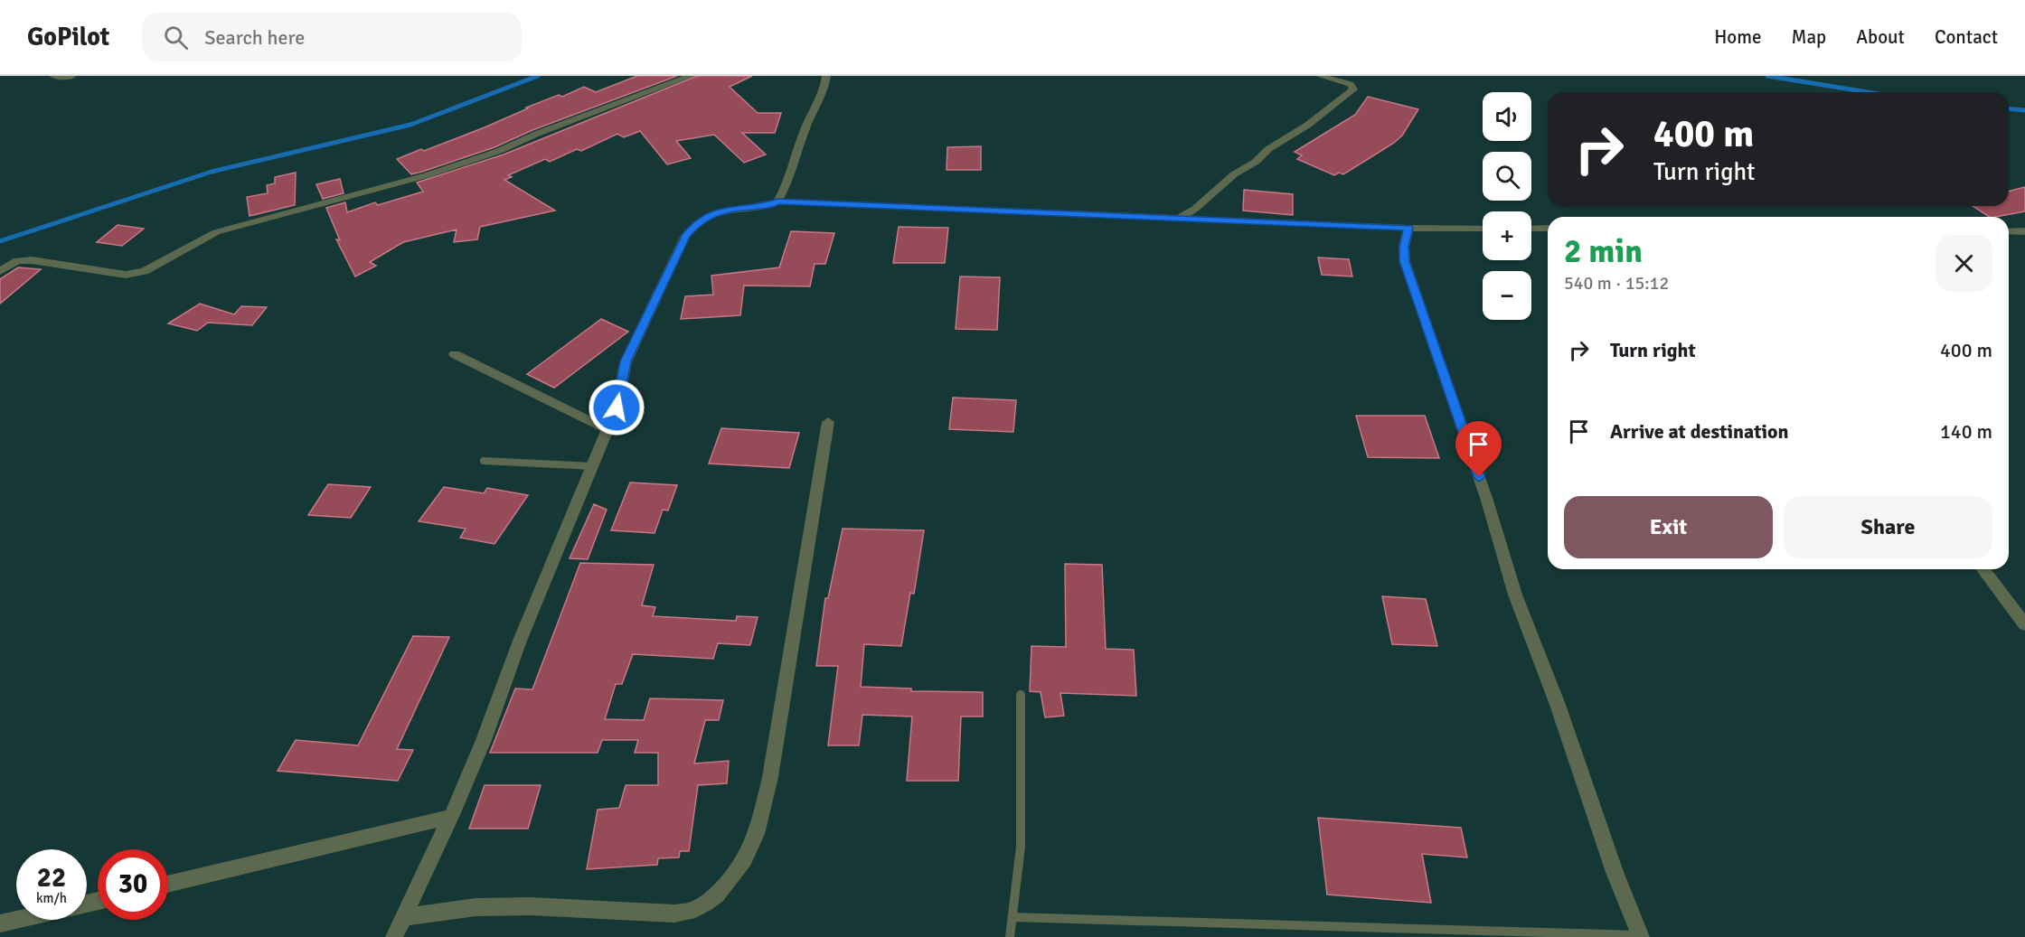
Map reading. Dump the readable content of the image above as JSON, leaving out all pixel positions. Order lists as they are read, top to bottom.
{
  "page": {
    "header": "GoPilot",
    "search": "Search here",
    "nav": [
      "Home",
      "Map",
      "About",
      "Contact"
    ],
    "map_buttons": ["+", "−"],
    "turn": ["400 m", "Turn right"],
    "heading": ["2 min", "540 m · 15:12"],
    "list": [
      {
        "name": "Turn right",
        "value": "400 m"
      },
      {
        "name": "Arrive at destination",
        "value": "140 m"
      }
    ],
    "buttons": ["Exit", "Share"],
    "speed": "22 km/h",
    "limit": "30"
  }
}
